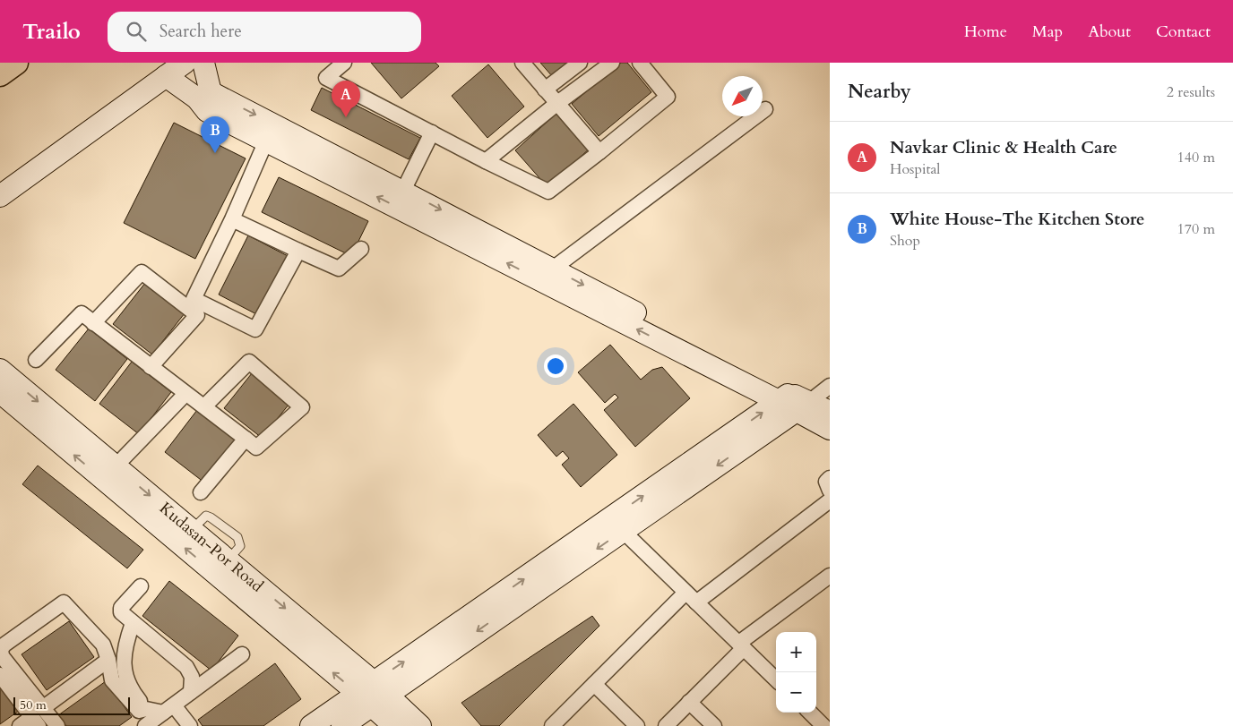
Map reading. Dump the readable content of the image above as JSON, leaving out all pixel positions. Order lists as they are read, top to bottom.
{
  "streets": {
    "street": ["Kudasan-Por Road"]
  },
  "scale_bar": "50 m",
  "north": "bottom left",
  "page": {
    "header": "Trailo",
    "search": "Search here",
    "nav": [
      "Home",
      "Map",
      "About",
      "Contact"
    ],
    "heading": ["Nearby", "2 results"],
    "pins": ["A", "B"],
    "list": [
      {
        "mark": "A",
        "name": "Navkar Clinic & Health Care",
        "note": "Hospital",
        "value": "140 m"
      },
      {
        "mark": "B",
        "name": "White House-The Kitchen Store",
        "note": "Shop",
        "value": "170 m"
      }
    ],
    "map_buttons": ["+", "−"],
    "scale": "50 m"
  }
}
